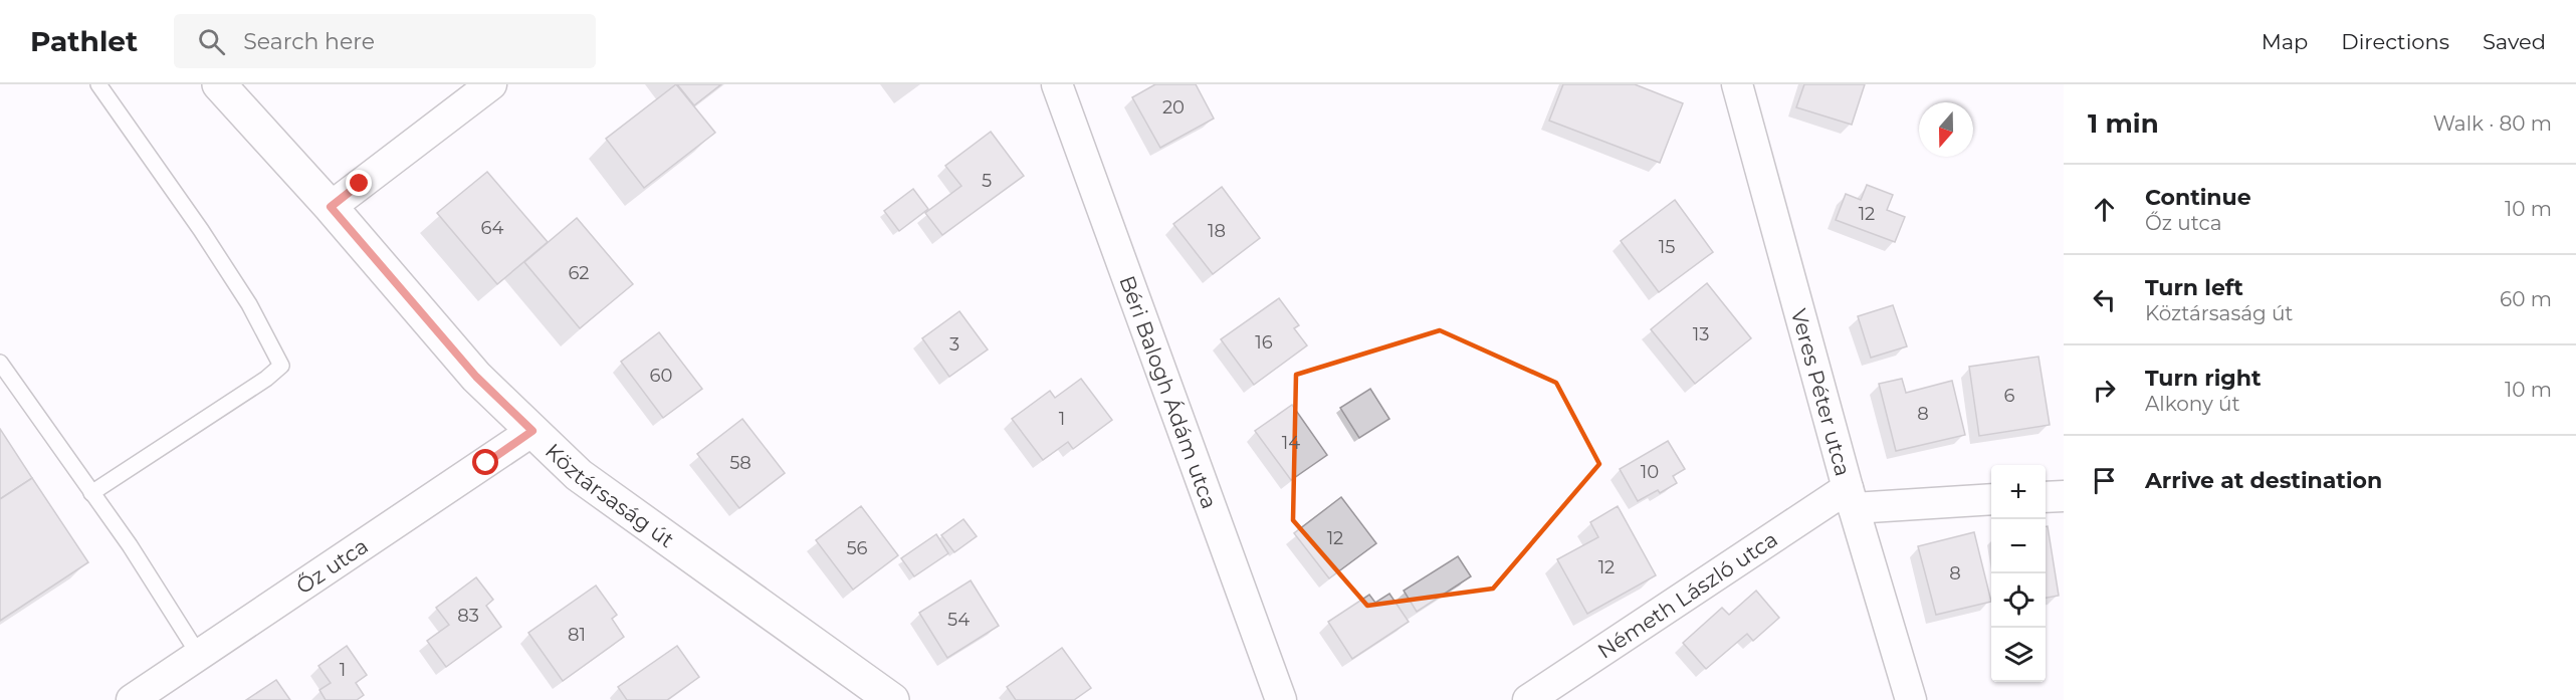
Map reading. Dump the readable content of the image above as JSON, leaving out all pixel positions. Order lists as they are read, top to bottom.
{
  "streets": {
    "main road": ["Köztársaság út"],
    "street": [
      "Béri Balogh Ádám utca",
      "Veres Péter utca",
      "Őz utca",
      "Németh László utca"
    ]
  },
  "crossings": [
    ["Veres Péter utca", "Németh László utca"],
    ["Köztársaság út", "Őz utca"]
  ],
  "house_numbers": [
    "20",
    "5",
    "12",
    "64",
    "18",
    "15",
    "62",
    "13",
    "16",
    "3",
    "60",
    "6",
    "8",
    "1",
    "14",
    "58",
    "10",
    "12",
    "56",
    "12",
    "8",
    "83",
    "54",
    "81",
    "1"
  ],
  "north": "bottom",
  "page": {
    "header": "Pathlet",
    "search": "Search here",
    "nav": ["Map", "Directions", "Saved"],
    "heading": ["1 min", "Walk · 80 m"],
    "list": [
      ["Continue", "Őz utca", "10 m"],
      ["Turn left", "Köztársaság út", "60 m"],
      ["Turn right", "Alkony út", "10 m"],
      "Arrive at destination"
    ],
    "map_buttons": ["+", "−"]
  }
}
